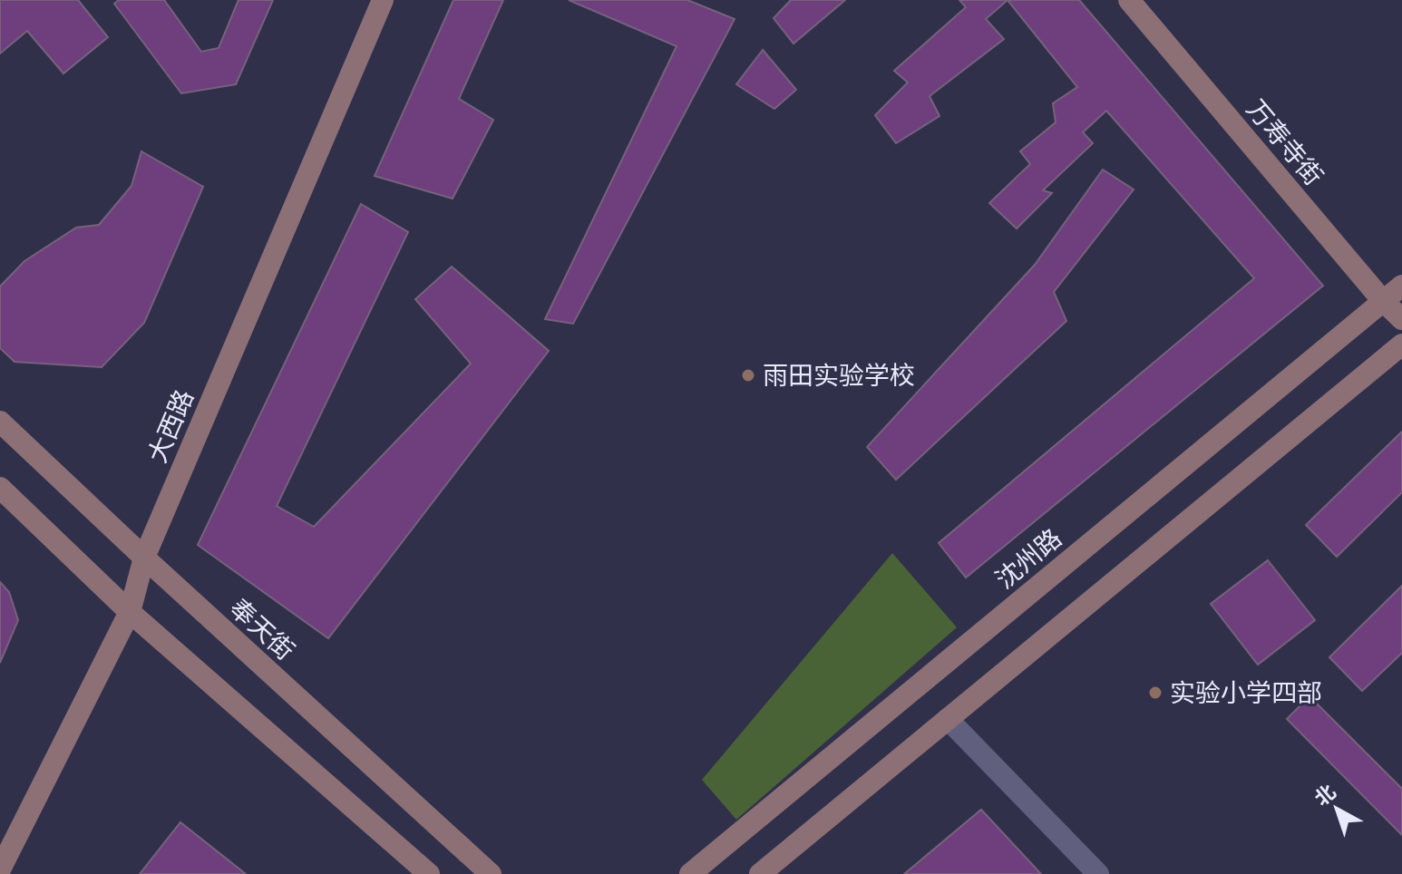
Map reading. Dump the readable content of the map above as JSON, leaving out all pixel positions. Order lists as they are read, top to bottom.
{
  "streets": {
    "main road": [
      "万寿寺街",
      "大西路",
      "沈州路",
      "奉天街"
    ]
  },
  "crossings": [
    ["万寿寺街", "沈州路"],
    ["大西路", "奉天街"]
  ],
  "places": ["雨田实验学校", "实验小学四部"],
  "north": "top left"
}
